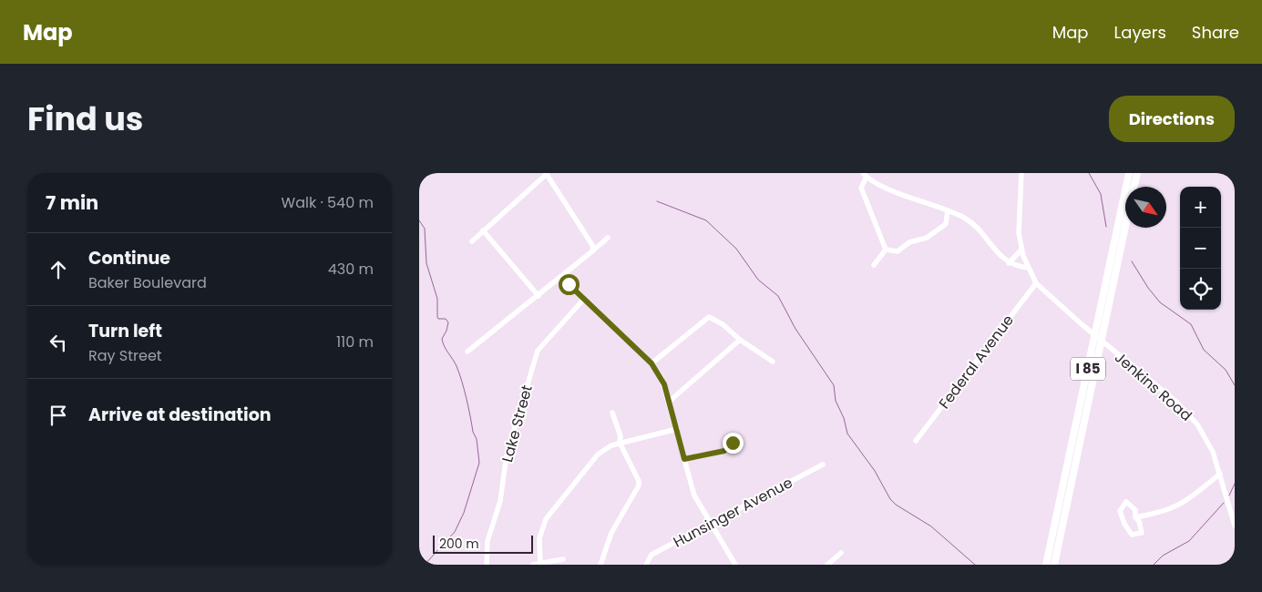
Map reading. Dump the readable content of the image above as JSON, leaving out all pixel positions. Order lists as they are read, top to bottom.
{
  "streets": {
    "highway": ["I 85"],
    "street": [
      "Federal Avenue",
      "Jenkins Road",
      "Lake Street",
      "Hunsinger Avenue"
    ]
  },
  "crossings": [
    ["Federal Avenue", "Jenkins Road"]
  ],
  "scale_bar": "200 m",
  "north": "bottom right",
  "page": {
    "header": "Map",
    "nav": ["Map", "Layers", "Share"],
    "title": "Find us",
    "buttons": "Directions",
    "heading": ["7 min", "Walk · 540 m"],
    "map_buttons": ["+", "−"],
    "list": [
      ["Continue", "Baker Boulevard", "430 m"],
      ["Turn left", "Ray Street", "110 m"],
      "Arrive at destination"
    ],
    "scale": "200 m"
  }
}
